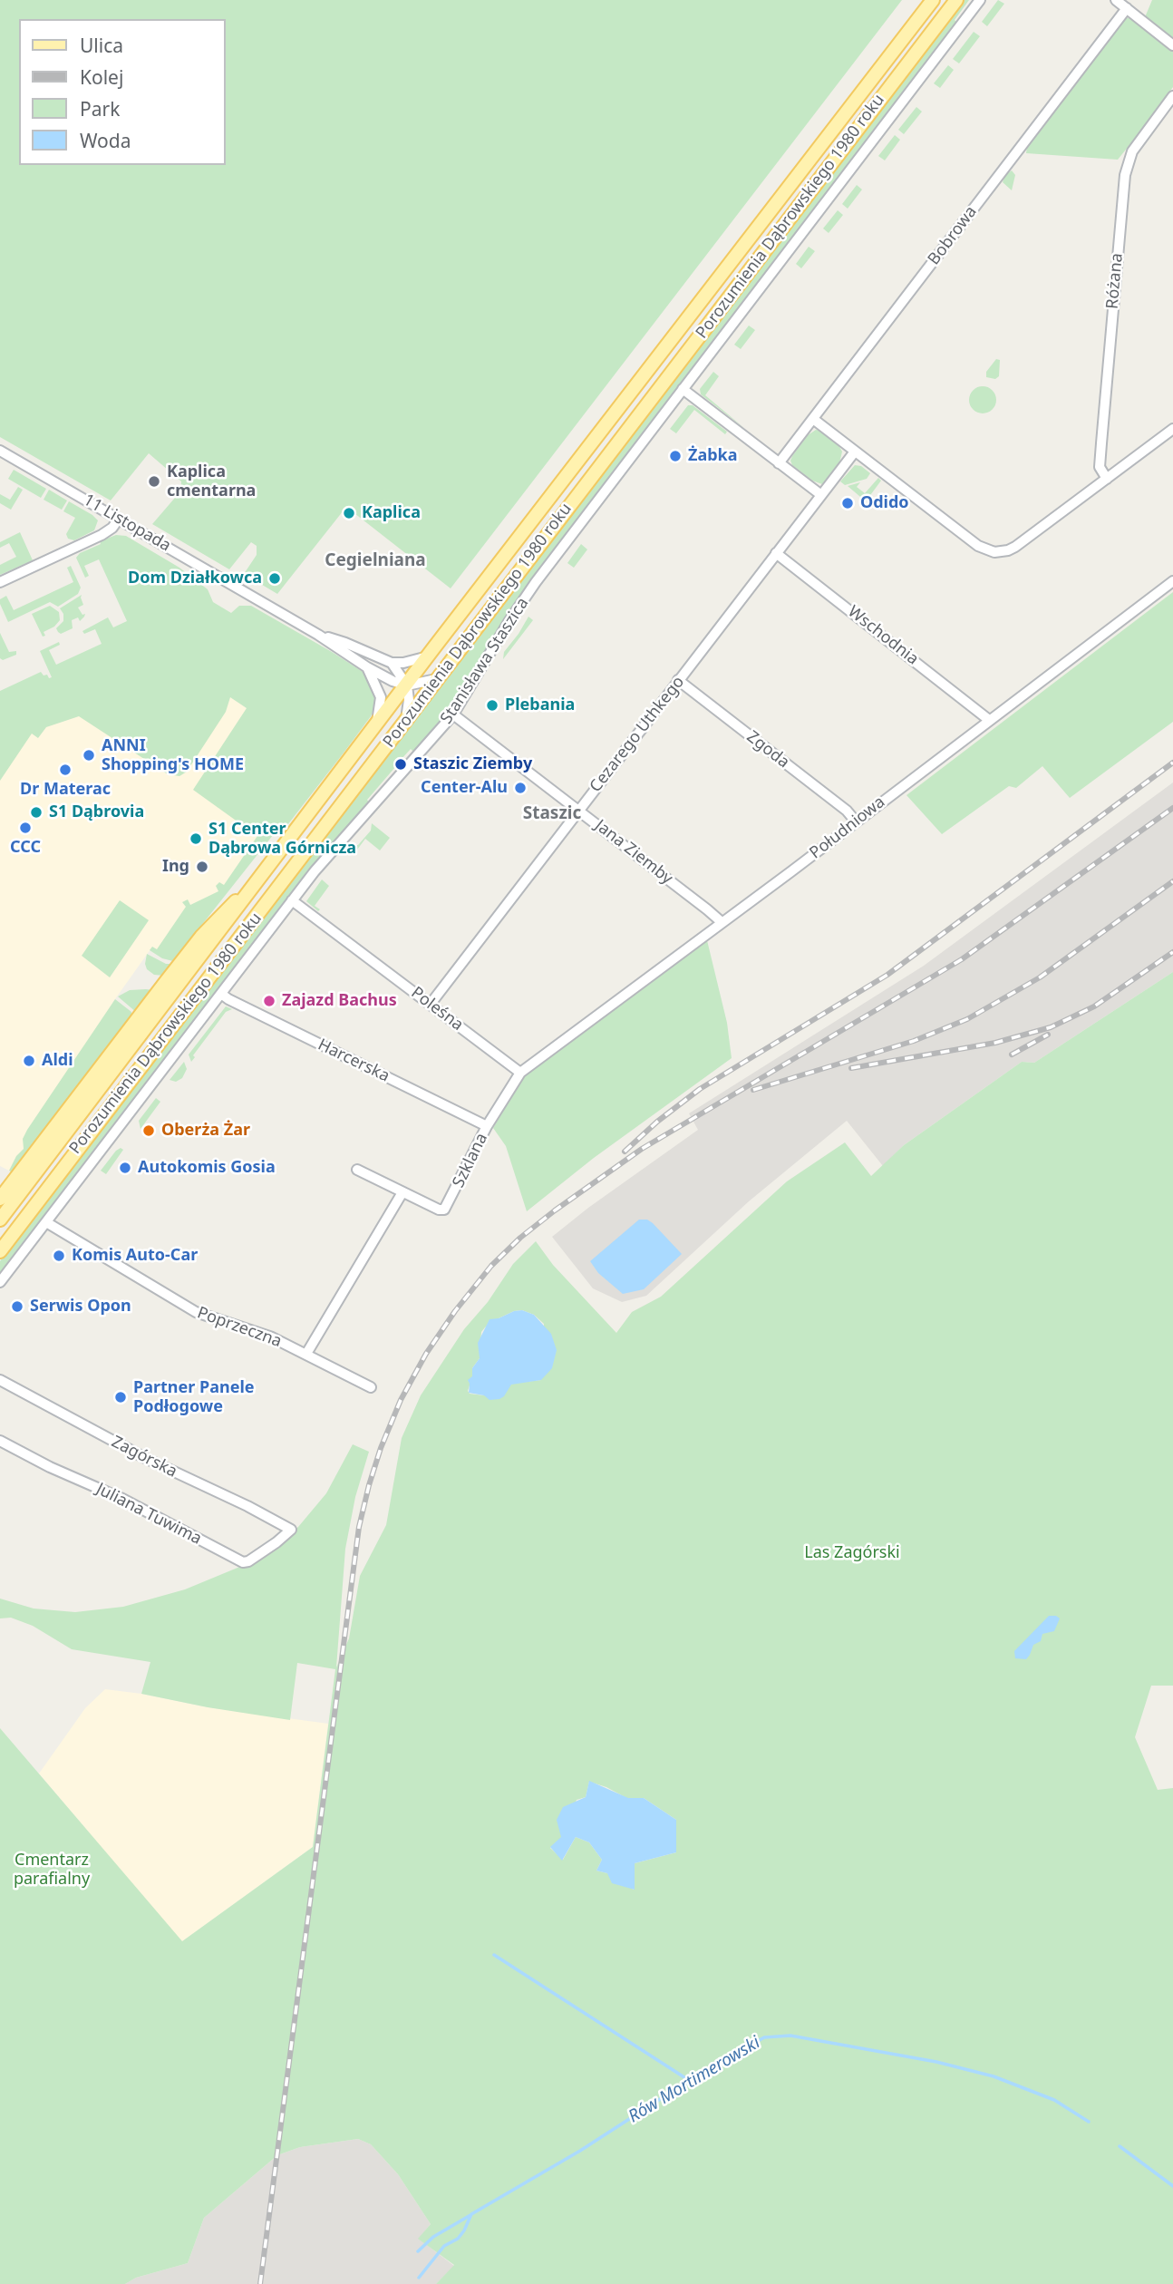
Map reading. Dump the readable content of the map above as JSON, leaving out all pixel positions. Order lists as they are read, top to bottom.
{
  "streets": {
    "main road": ["Porozumienia Dąbrowskiego 1980 roku"],
    "street": [
      "Bobrowa",
      "Różana",
      "11 Listopada",
      "Wschodnia",
      "Stanisława Staszica",
      "Cezarego Uthkego",
      "Zgoda",
      "Południowa",
      "Jana Ziemby",
      "Poleśna",
      "Harcerska",
      "Szklana",
      "Poprzeczna",
      "Zagórska",
      "Juliana Tuwima"
    ]
  },
  "crossings": [
    ["Porozumienia Dąbrowskiego 1980 roku", "11 Listopada"],
    ["Wschodnia", "Cezarego Uthkego"],
    ["Wschodnia", "Południowa"],
    ["Stanisława Staszica", "Jana Ziemby"],
    ["Stanisława Staszica", "Poleśna"],
    ["Stanisława Staszica", "Harcerska"],
    ["Stanisława Staszica", "Poprzeczna"],
    ["Cezarego Uthkego", "Zgoda"],
    ["Cezarego Uthkego", "Jana Ziemby"],
    ["Cezarego Uthkego", "Poleśna"],
    ["Zgoda", "Południowa"],
    ["Południowa", "Jana Ziemby"],
    ["Południowa", "Poleśna"],
    ["Południowa", "Szklana"],
    ["Poleśna", "Szklana"],
    ["Harcerska", "Szklana"],
    ["Zagórska", "Juliana Tuwima"]
  ],
  "districts": ["Cegielniana", "Staszic"],
  "water": ["Rów Mortimerowski"],
  "parks": ["Las Zagórski", "Cmentarz parafialny"],
  "places": [
    "Żabka",
    "Kaplica cmentarna",
    "Odido",
    "Kaplica",
    "Dom Działkowca",
    "Plebania",
    "ANNI Shopping's HOME",
    "Staszic Ziemby",
    "Dr Materac",
    "Center-Alu",
    "S1 Dąbrovia",
    "CCC",
    "S1 Center Dąbrowa Górnicza",
    "Ing",
    "Zajazd Bachus",
    "Aldi",
    "Oberża Żar",
    "Autokomis Gosia",
    "Komis Auto-Car",
    "Serwis Opon",
    "Partner Panele Podłogowe"
  ],
  "legend": [
    "Ulica",
    "Kolej",
    "Park",
    "Woda"
  ]
}
